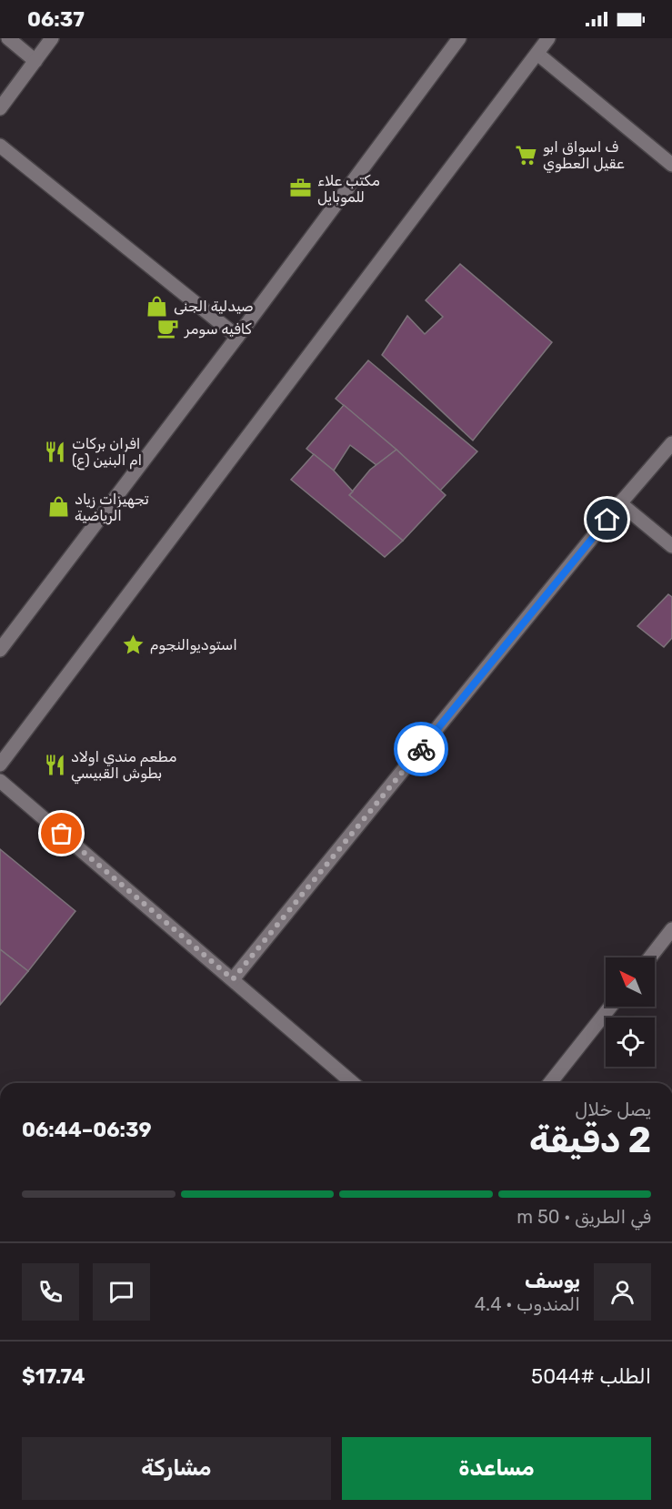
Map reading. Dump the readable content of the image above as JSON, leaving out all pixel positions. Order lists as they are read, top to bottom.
{
  "places": {
    "supermarket": ["ف اسواق ابو عقيل العطوي"],
    "office": ["مكتب علاء للموبايل"],
    "shop": ["صيدلية الجنى", "تجهيزات زياد الرياضية"],
    "cafe": ["كافيه سومر"],
    "restaurant": ["افران بركات ام البنين (ع)", "مطعم مندي اولاد بطوش القبيسي"],
    "place": ["استوديوالنجوم"]
  },
  "north": "top left",
  "page": {
    "status": "06:37",
    "heading": ["2 دقيقة", "يصل خلال", "06:39–06:44"],
    "panel": [
      "يوسف",
      "المندوب · 4.4",
      "الطلب #5044",
      "$17.74"
    ],
    "bar": "في الطريق · 50 m",
    "buttons": ["مساعدة", "مشاركة"]
  }
}
